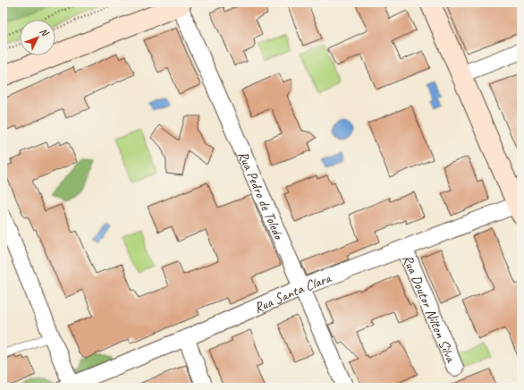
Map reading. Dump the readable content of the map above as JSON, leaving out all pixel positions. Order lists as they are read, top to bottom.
{
  "streets": {
    "street": ["Rua Pedro de Toledo", "Rua Santa Clara", "Rua Doutor Nilton Silva"]
  },
  "crossings": [
    ["Rua Pedro de Toledo", "Rua Santa Clara"],
    ["Rua Santa Clara", "Rua Doutor Nilton Silva"]
  ],
  "north": "top right"
}
